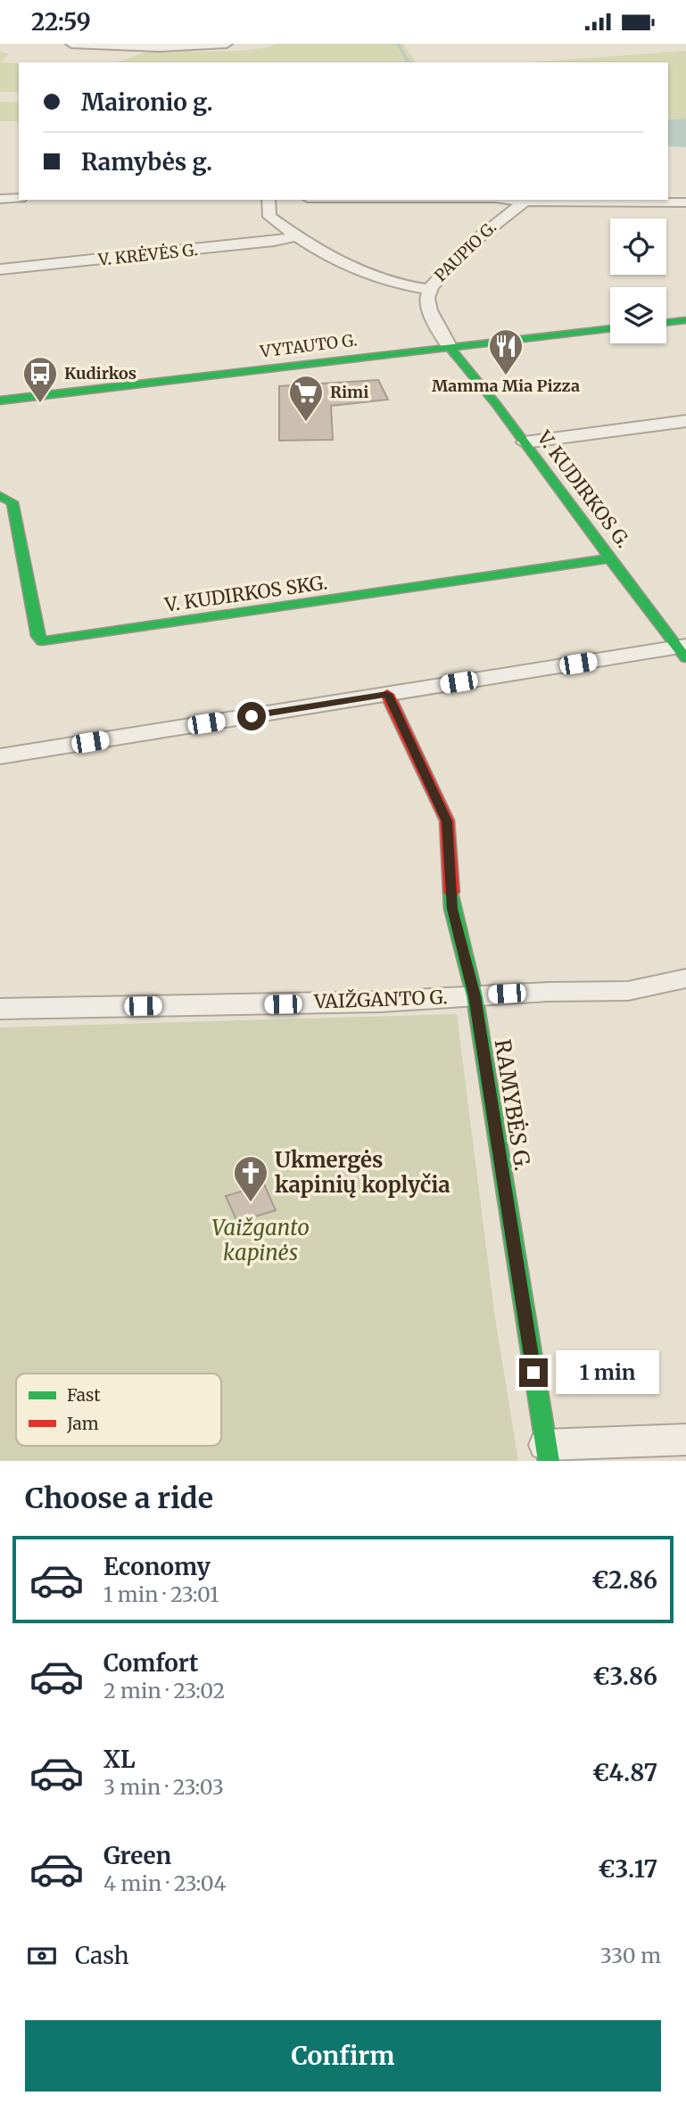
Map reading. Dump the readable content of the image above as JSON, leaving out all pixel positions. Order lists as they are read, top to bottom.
{
  "streets": {
    "street": [
      "PAUPIO G.",
      "V. KRĖVĖS G.",
      "VYTAUTO G.",
      "V. KUDIRKOS G.",
      "V. KUDIRKOS SKG.",
      "VAIŽGANTO G.",
      "RAMYBĖS G."
    ]
  },
  "crossings": [
    ["PAUPIO G.", "VYTAUTO G."],
    ["PAUPIO G.", "V. KUDIRKOS G."],
    ["VYTAUTO G.", "V. KUDIRKOS G."],
    ["V. KUDIRKOS G.", "V. KUDIRKOS SKG."],
    ["VAIŽGANTO G.", "RAMYBĖS G."]
  ],
  "parks": ["Vaižganto kapinės"],
  "places": {
    "restaurant": ["Mamma Mia Pizza"],
    "bus stop": ["Kudirkos"],
    "supermarket": ["Rimi"],
    "church": ["Ukmergės kapinių koplyčia"]
  },
  "legend": ["Fast", "Jam"],
  "page": {
    "status": "22:59",
    "banner": ["Maironio g.", "Ramybės g."],
    "bubble": "1 min",
    "heading": "Choose a ride",
    "list": [
      {
        "name": "Economy",
        "note": "1 min · 23:01",
        "value": "€2.86"
      },
      {
        "name": "Comfort",
        "note": "2 min · 23:02",
        "value": "€3.86"
      },
      {
        "name": "XL",
        "note": "3 min · 23:03",
        "value": "€4.87"
      },
      {
        "name": "Green",
        "note": "4 min · 23:04",
        "value": "€3.17"
      }
    ],
    "pay": ["Cash", "330 m"],
    "buttons": "Confirm"
  }
}
